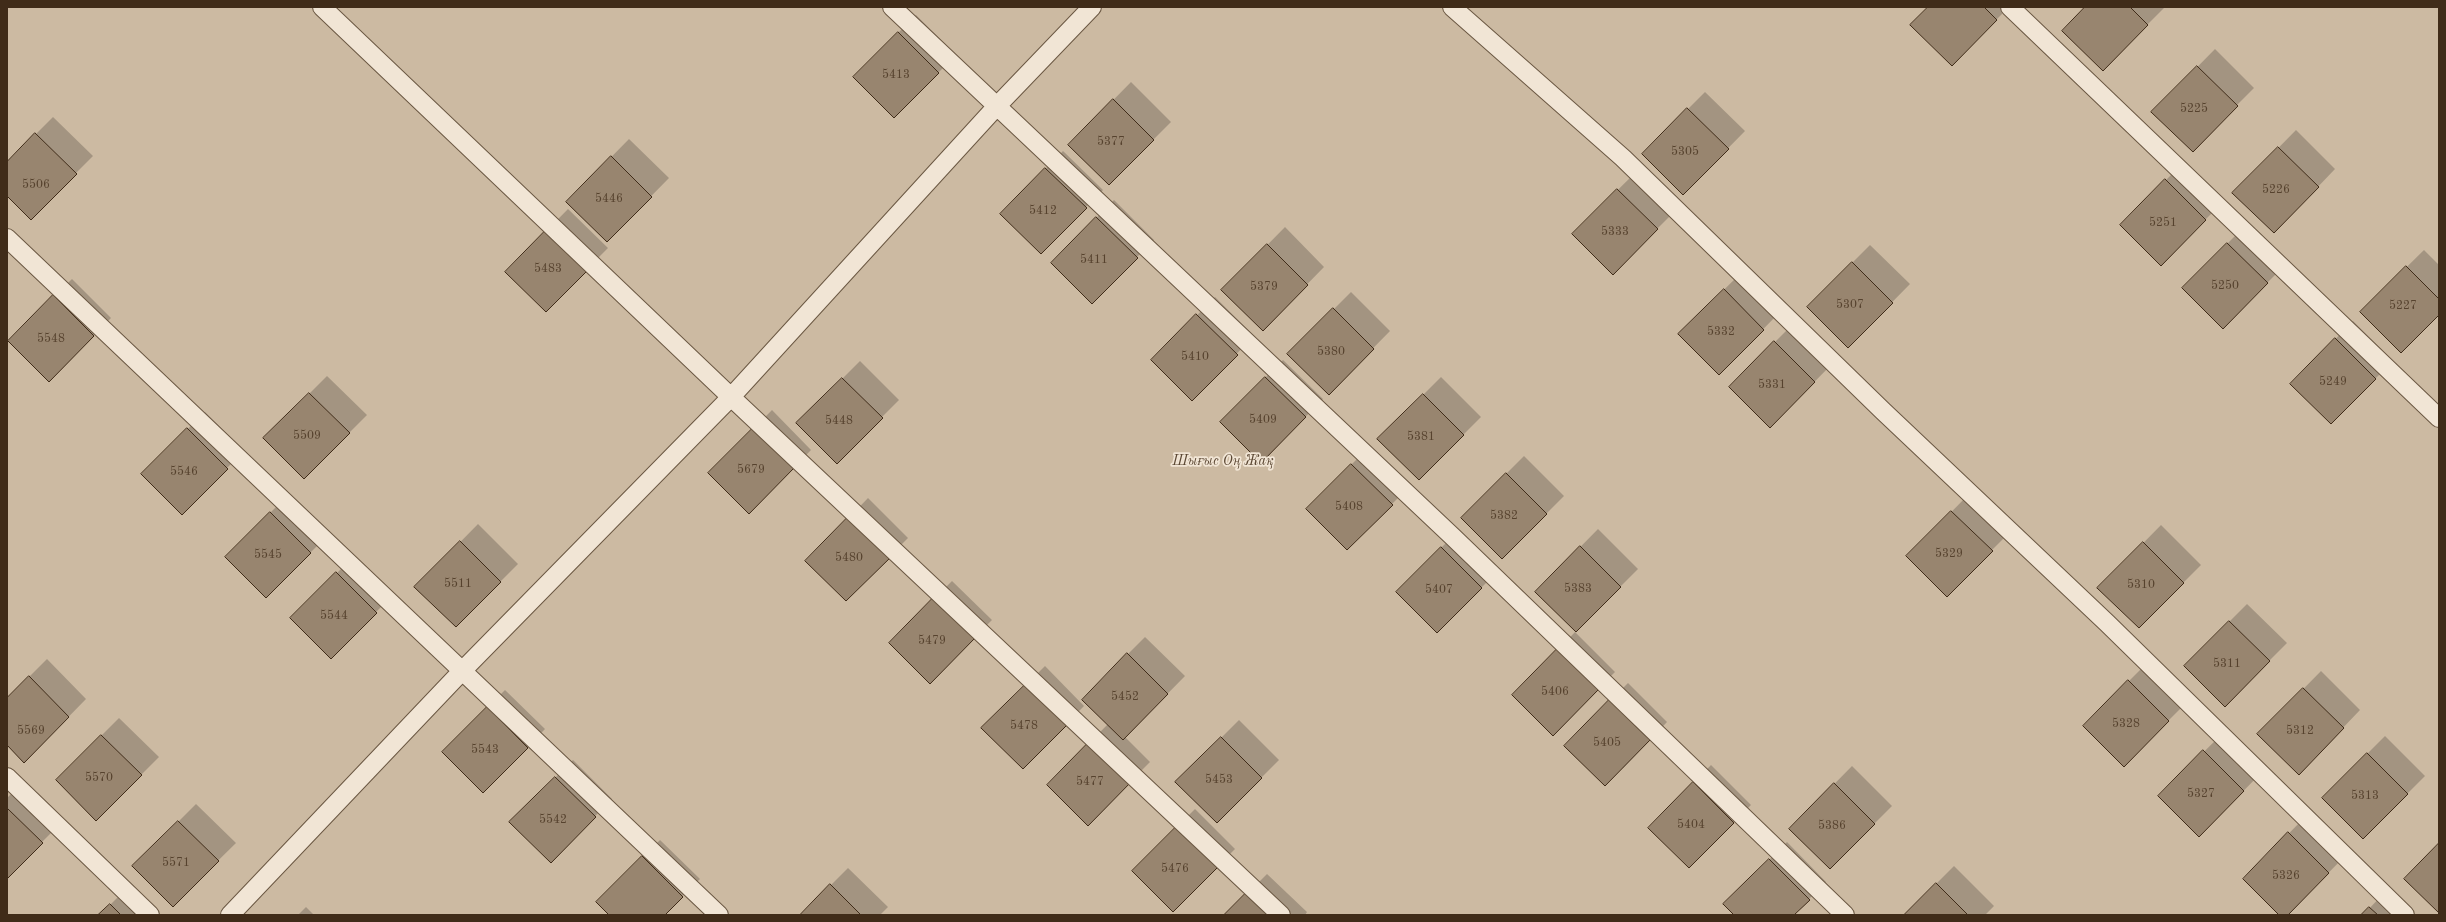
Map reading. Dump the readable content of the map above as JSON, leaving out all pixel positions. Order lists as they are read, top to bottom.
{
  "parks": ["Шығыс Оң Жақ"],
  "house_numbers": [
    "5413",
    "5225",
    "5377",
    "5305",
    "5506",
    "5226",
    "5446",
    "5412",
    "5251",
    "5333",
    "5411",
    "5483",
    "5250",
    "5379",
    "5307",
    "5227",
    "5332",
    "5548",
    "5380",
    "5410",
    "5249",
    "5331",
    "5409",
    "5448",
    "5509",
    "5381",
    "5679",
    "5546",
    "5408",
    "5382",
    "5329",
    "5545",
    "5480",
    "5511",
    "5310",
    "5383",
    "5407",
    "5544",
    "5479",
    "5311",
    "5406",
    "5452",
    "5328",
    "5478",
    "5569",
    "5312",
    "5405",
    "5543",
    "5570",
    "5453",
    "5477",
    "5327",
    "5313",
    "5542",
    "5404",
    "5386",
    "5571",
    "5476",
    "5326"
  ]
}
